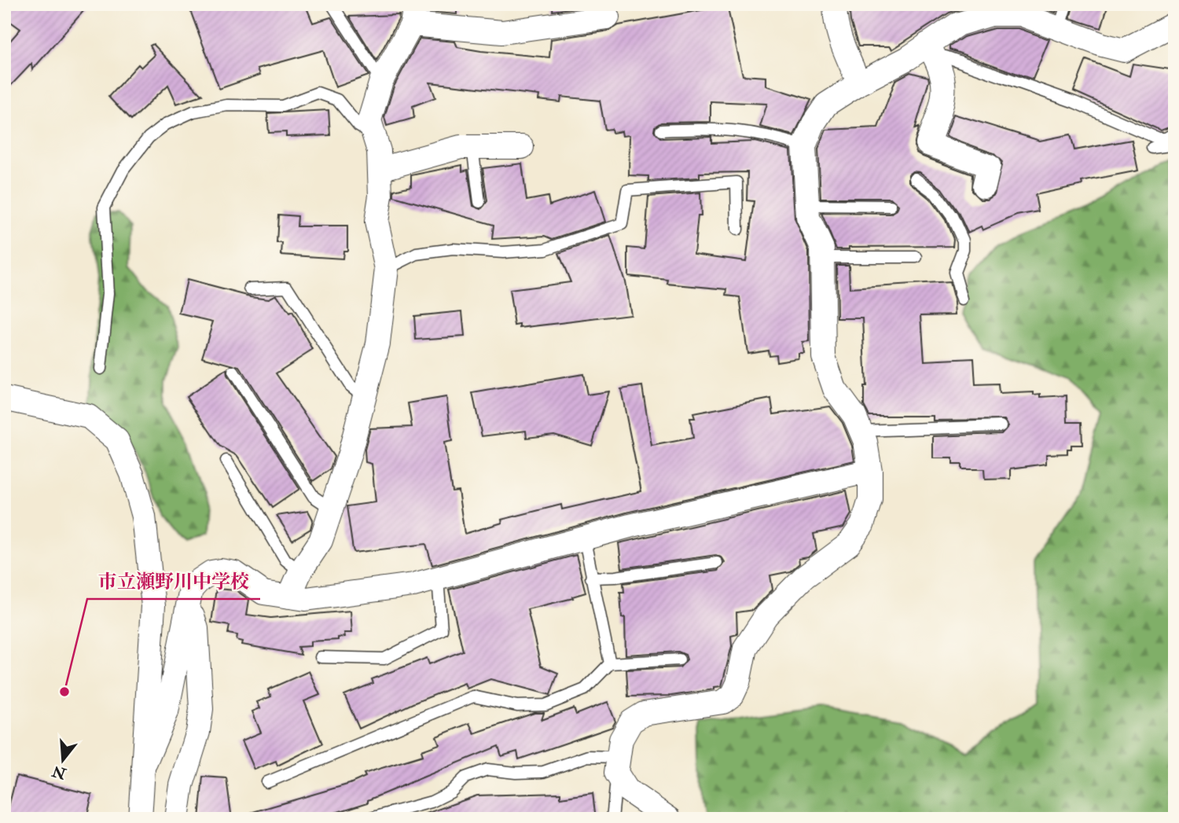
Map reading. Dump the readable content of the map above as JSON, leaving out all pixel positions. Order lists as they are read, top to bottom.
{
  "places": ["市立瀬野川中学校"],
  "north": "bottom"
}
